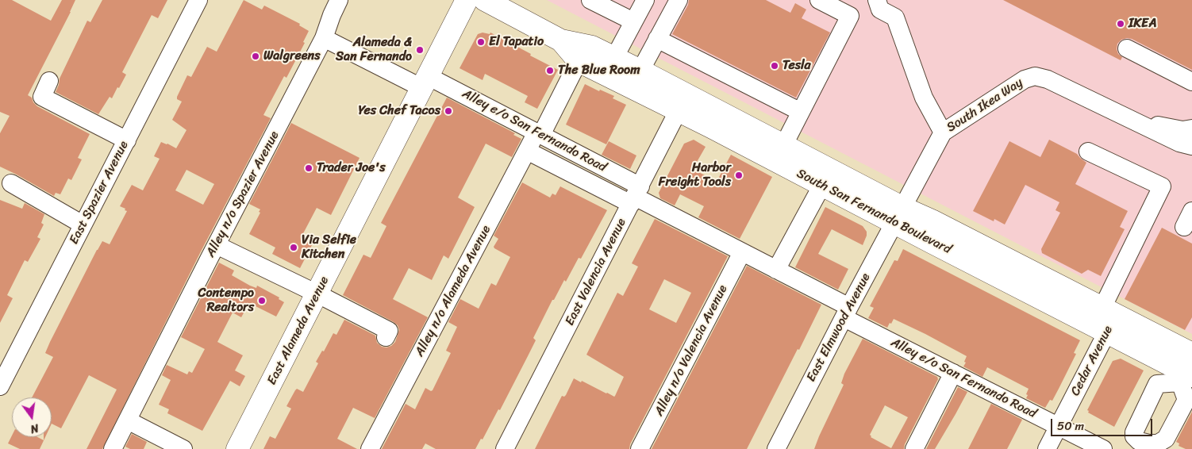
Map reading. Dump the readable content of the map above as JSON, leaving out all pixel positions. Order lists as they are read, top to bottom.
{
  "streets": {
    "main road": ["South San Fernando Boulevard", "East Alameda Avenue"],
    "street": [
      "South Ikea Way",
      "Alley e/o San Fernando Road",
      "East Spazier Avenue",
      "Alley n/o Spazier Avenue",
      "East Valencia Avenue",
      "Alley n/o Alameda Avenue",
      "East Elmwood Avenue",
      "Alley n/o Valencia Avenue",
      "Cedar Avenue"
    ]
  },
  "crossings": [
    ["South Ikea Way", "South San Fernando Boulevard"],
    ["South Ikea Way", "East Elmwood Avenue"],
    ["Alley e/o San Fernando Road", "East Valencia Avenue"],
    ["Alley e/o San Fernando Road", "Alley n/o Alameda Avenue"],
    ["Alley e/o San Fernando Road", "East Elmwood Avenue"],
    ["Alley e/o San Fernando Road", "East Alameda Avenue"],
    ["Alley e/o San Fernando Road", "Alley n/o Valencia Avenue"],
    ["Alley e/o San Fernando Road", "Cedar Avenue"],
    ["South San Fernando Boulevard", "East Valencia Avenue"],
    ["South San Fernando Boulevard", "Alley n/o Alameda Avenue"],
    ["South San Fernando Boulevard", "East Elmwood Avenue"],
    ["South San Fernando Boulevard", "Cedar Avenue"]
  ],
  "places": [
    "IKEA",
    "El Tapatio",
    "Alameda & San Fernando",
    "Walgreens",
    "Tesla",
    "The Blue Room",
    "Yes Chef Tacos",
    "Trader Joe's",
    "Harbor Freight Tools",
    "Via Selfie Kitchen",
    "Contempo Realtors"
  ],
  "scale_bar": "50 m",
  "north": "bottom"
}
